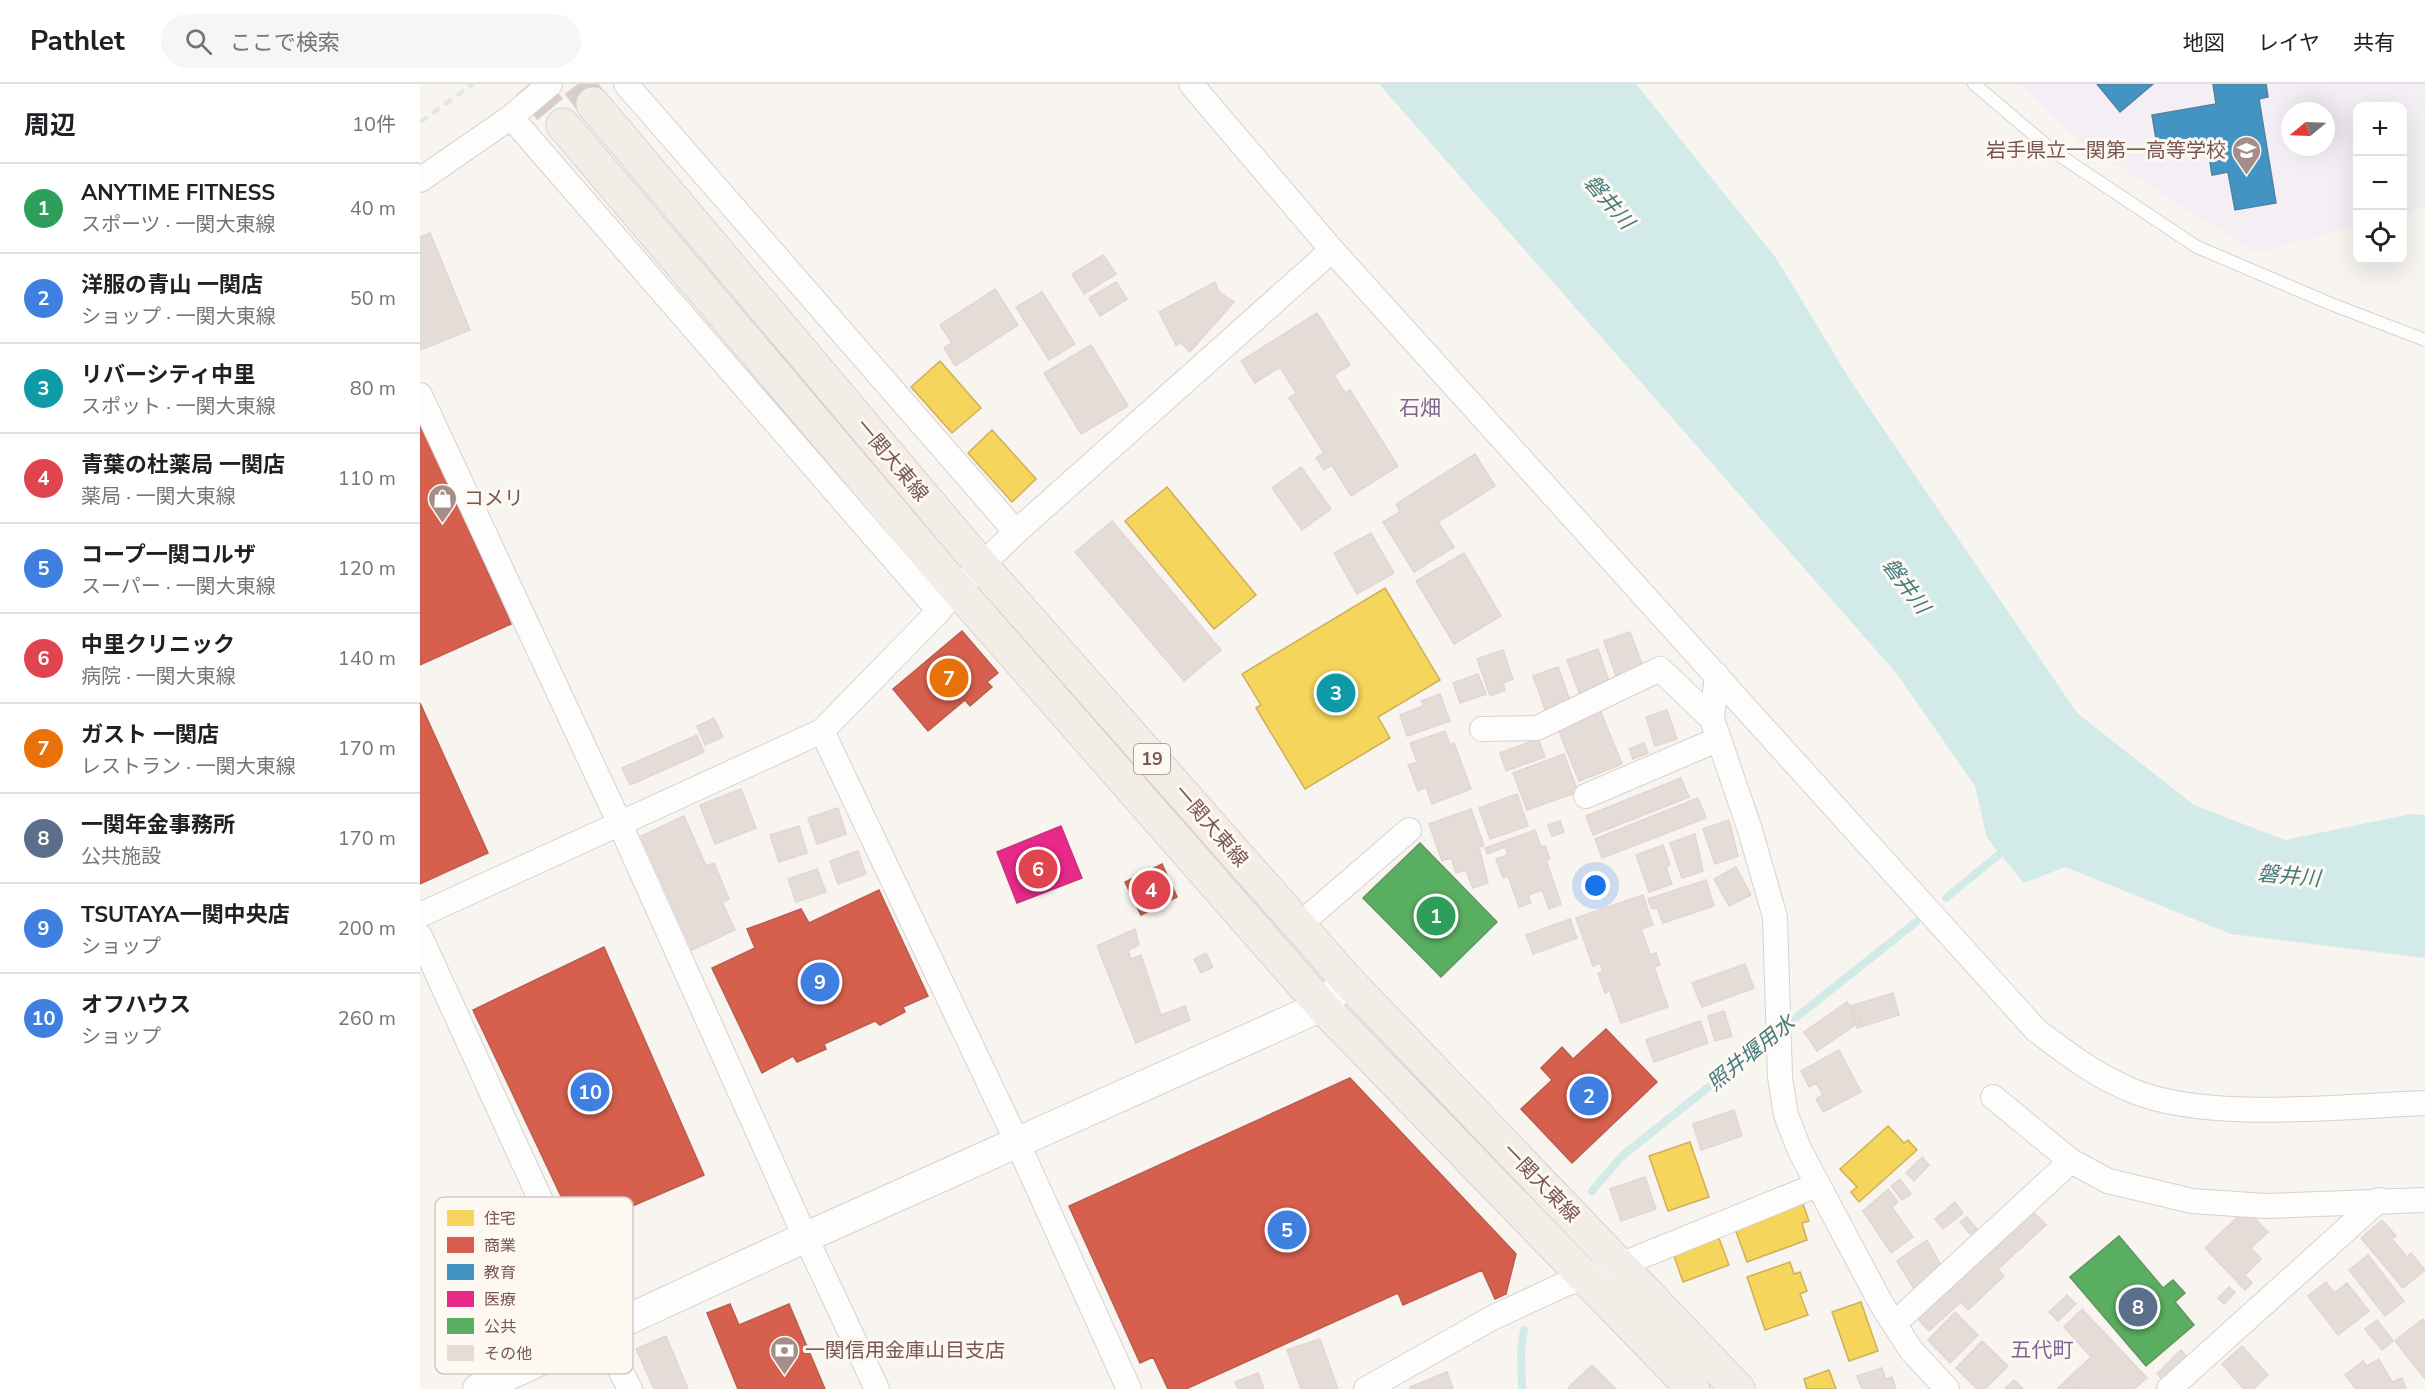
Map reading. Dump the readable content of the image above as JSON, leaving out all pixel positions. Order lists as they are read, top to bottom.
{
  "streets": {
    "main road": ["一関大東線", "19"]
  },
  "districts": ["石畑", "五代町"],
  "water": ["磐井川", "照井堰用水"],
  "places": {
    "school or university": ["岩手県立一関第一高等学校"],
    "shop": ["コメリ"],
    "bank": ["一関信用金庫山目支店"]
  },
  "legend": [
    "住宅",
    "商業",
    "教育",
    "医療",
    "公共",
    "その他"
  ],
  "north": "left",
  "page": {
    "header": "Pathlet",
    "search": "ここで検索",
    "nav": ["地図", "レイヤ", "共有"],
    "heading": ["周辺", "10件"],
    "map_buttons": ["+", "−"],
    "list": [
      {
        "mark": "1",
        "name": "ANYTIME FITNESS",
        "note": "スポーツ · 一関大東線",
        "value": "40 m"
      },
      {
        "mark": "2",
        "name": "洋服の青山 一関店",
        "note": "ショップ · 一関大東線",
        "value": "50 m"
      },
      {
        "mark": "3",
        "name": "リバーシティ中里",
        "note": "スポット · 一関大東線",
        "value": "80 m"
      },
      {
        "mark": "4",
        "name": "青葉の杜薬局 一関店",
        "note": "薬局 · 一関大東線",
        "value": "110 m"
      },
      {
        "mark": "5",
        "name": "コープ一関コルザ",
        "note": "スーパー · 一関大東線",
        "value": "120 m"
      },
      {
        "mark": "6",
        "name": "中里クリニック",
        "note": "病院 · 一関大東線",
        "value": "140 m"
      },
      {
        "mark": "7",
        "name": "ガスト 一関店",
        "note": "レストラン · 一関大東線",
        "value": "170 m"
      },
      {
        "mark": "8",
        "name": "一関年金事務所",
        "note": "公共施設",
        "value": "170 m"
      },
      {
        "mark": "9",
        "name": "TSUTAYA一関中央店",
        "note": "ショップ",
        "value": "200 m"
      },
      {
        "mark": "10",
        "name": "オフハウス",
        "note": "ショップ",
        "value": "260 m"
      }
    ],
    "pins": [
      "7",
      "3",
      "6",
      "4",
      "1",
      "9",
      "10",
      "2",
      "5",
      "8"
    ]
  }
}
